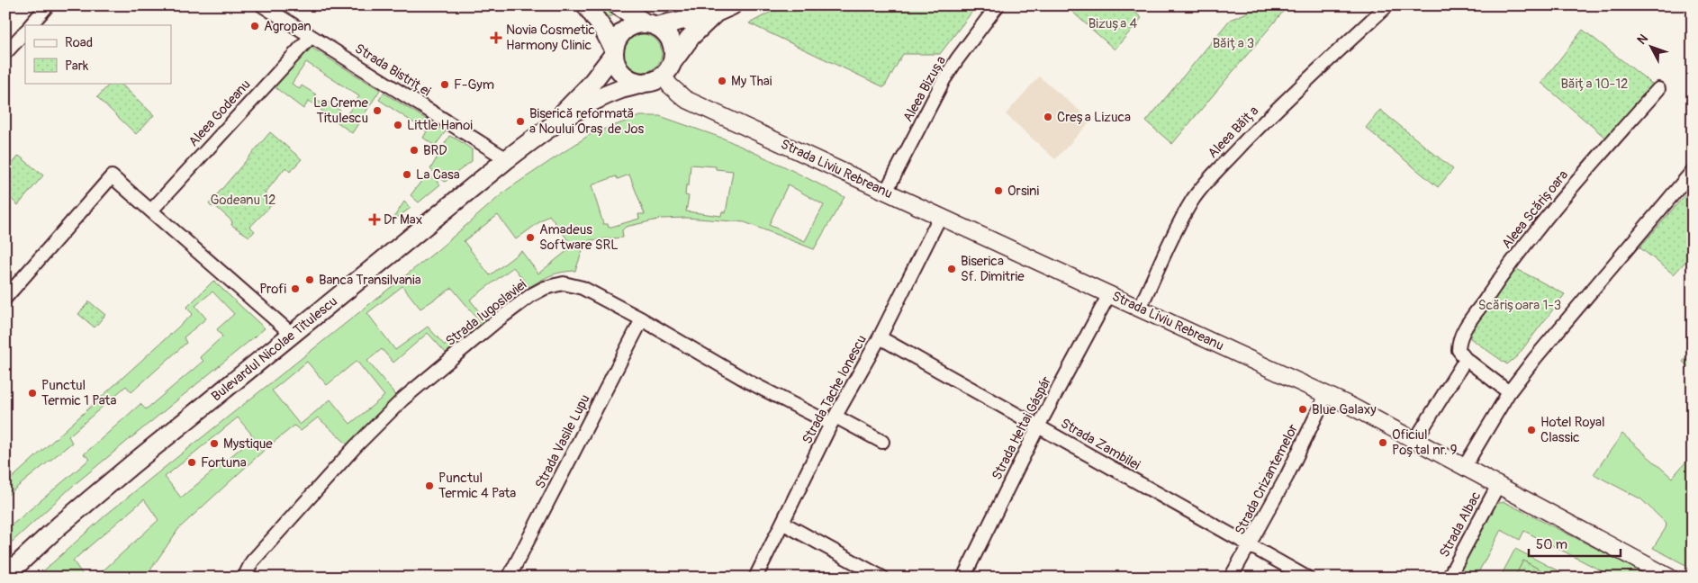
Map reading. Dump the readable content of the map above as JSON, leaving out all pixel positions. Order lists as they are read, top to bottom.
{
  "streets": {
    "main road": ["Bulevardul Nicolae Titulescu"],
    "street": [
      "Strada Bistriței",
      "Aleea Bizușa",
      "Aleea Godeanu",
      "Aleea Băița",
      "Strada Liviu Rebreanu",
      "Aleea Scărișoara",
      "Strada Iugoslaviei",
      "Strada Tache Ionescu",
      "Strada Heltai Gáspár",
      "Strada Vasile Lupu",
      "Strada Zambilei",
      "Strada Crizantemelor",
      "Strada Albac"
    ]
  },
  "crossings": [
    ["Strada Bistriței", "Aleea Godeanu"],
    ["Strada Bistriței", "Bulevardul Nicolae Titulescu"],
    ["Aleea Bizușa", "Strada Liviu Rebreanu"],
    ["Aleea Băița", "Strada Liviu Rebreanu"],
    ["Strada Liviu Rebreanu", "Bulevardul Nicolae Titulescu"],
    ["Strada Liviu Rebreanu", "Strada Tache Ionescu"],
    ["Strada Liviu Rebreanu", "Strada Heltai Gáspár"],
    ["Strada Liviu Rebreanu", "Strada Crizantemelor"],
    ["Strada Liviu Rebreanu", "Strada Albac"],
    ["Strada Iugoslaviei", "Strada Tache Ionescu"],
    ["Strada Iugoslaviei", "Strada Vasile Lupu"],
    ["Strada Tache Ionescu", "Strada Zambilei"],
    ["Strada Heltai Gáspár", "Strada Zambilei"],
    ["Strada Zambilei", "Strada Crizantemelor"]
  ],
  "parks": [
    "Bizușa 4",
    "Băița 3",
    "Băița 10-12",
    "Godeanu 12",
    "Scărișoara 1-3"
  ],
  "places": {
    "other": [
      "Agropan",
      "My Thai",
      "F-Gym",
      "La Creme Titulescu",
      "Creșa Lizuca",
      "Biserică reformată a Noului Oraș de Jos",
      "Little Hanoi",
      "BRD",
      "La Casa",
      "Orsini",
      "Amadeus Software SRL",
      "Biserica Sf. Dimitrie",
      "Banca Transilvania",
      "Profi",
      "Punctul Termic 1 Pata",
      "Blue Galaxy",
      "Hotel Royal Classic",
      "Oficiul Poștal nr. 9",
      "Mystique",
      "Fortuna",
      "Punctul Termic 4 Pata"
    ],
    "health": ["Novia Cosmetic Harmony Clinic", "Dr Max"]
  },
  "legend": ["Road", "Park"],
  "scale_bar": "50 m",
  "north": "top left"
}
